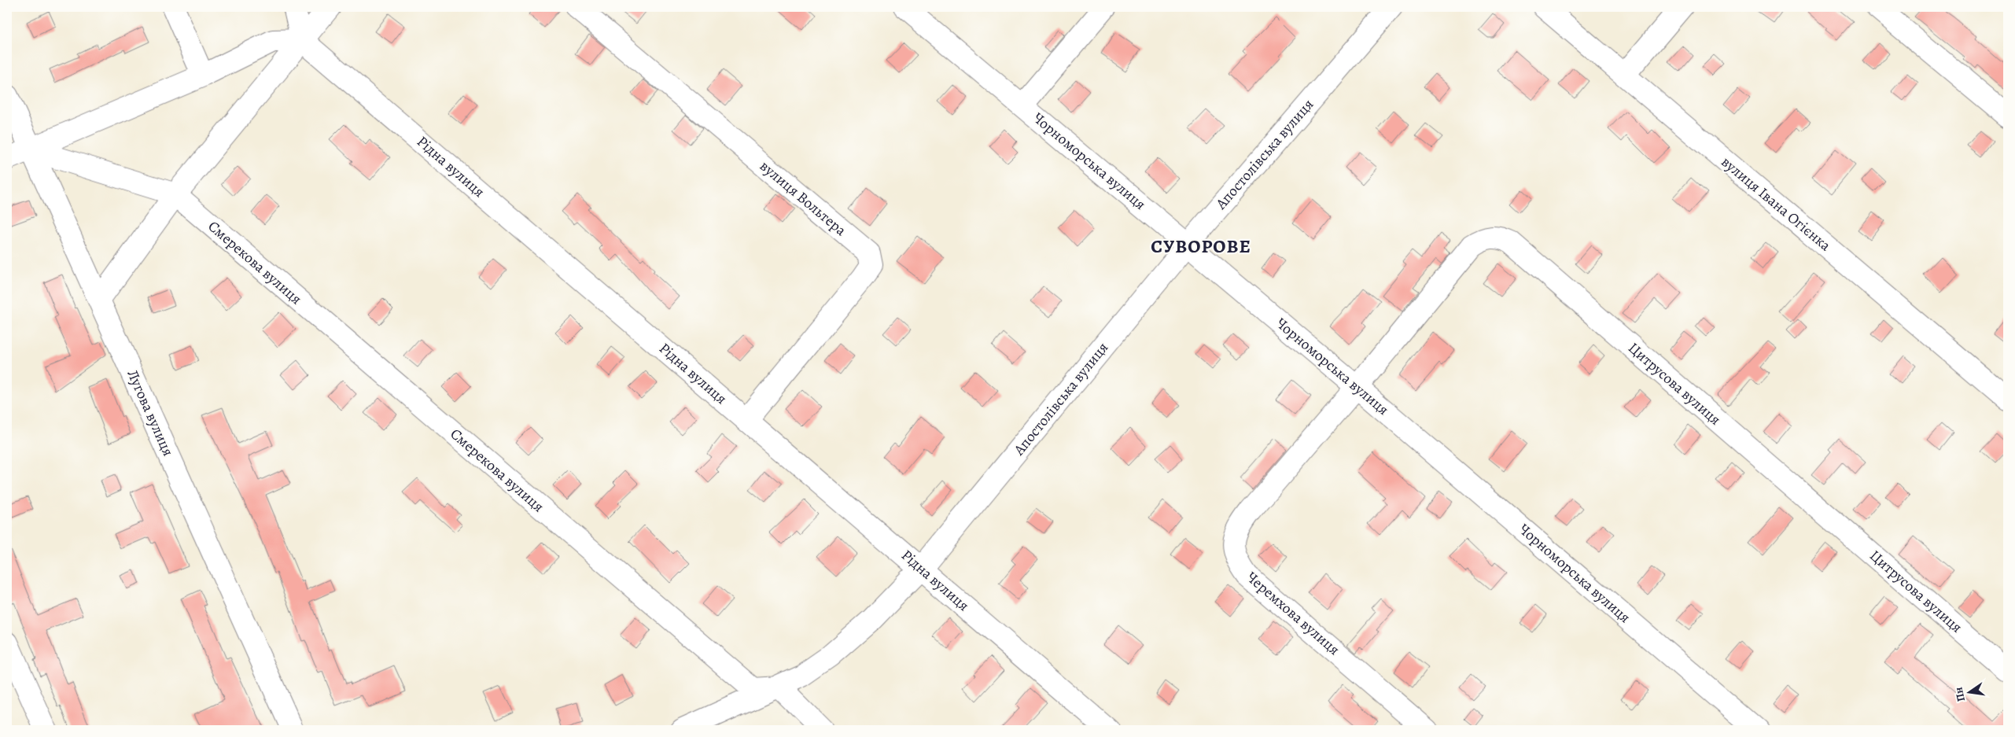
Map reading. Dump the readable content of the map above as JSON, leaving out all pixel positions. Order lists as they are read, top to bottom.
{
  "streets": {
    "street": [
      "Апостолівська вулиця",
      "Чорноморська вулиця",
      "Рідна вулиця",
      "вулиця Вольтера",
      "вулиця Івана Огієнка",
      "Смерекова вулиця",
      "Цитрусова вулиця",
      "Лугова вулиця",
      "Черемхова вулиця"
    ]
  },
  "crossings": [
    ["Апостолівська вулиця", "Чорноморська вулиця"],
    ["Апостолівська вулиця", "Рідна вулиця"],
    ["Апостолівська вулиця", "Смерекова вулиця"],
    ["Чорноморська вулиця", "Цитрусова вулиця"],
    ["Чорноморська вулиця", "Черемхова вулиця"],
    ["Рідна вулиця", "вулиця Вольтера"],
    ["Цитрусова вулиця", "Черемхова вулиця"]
  ],
  "districts": ["СУВОРОВЕ"],
  "north": "left"
}
